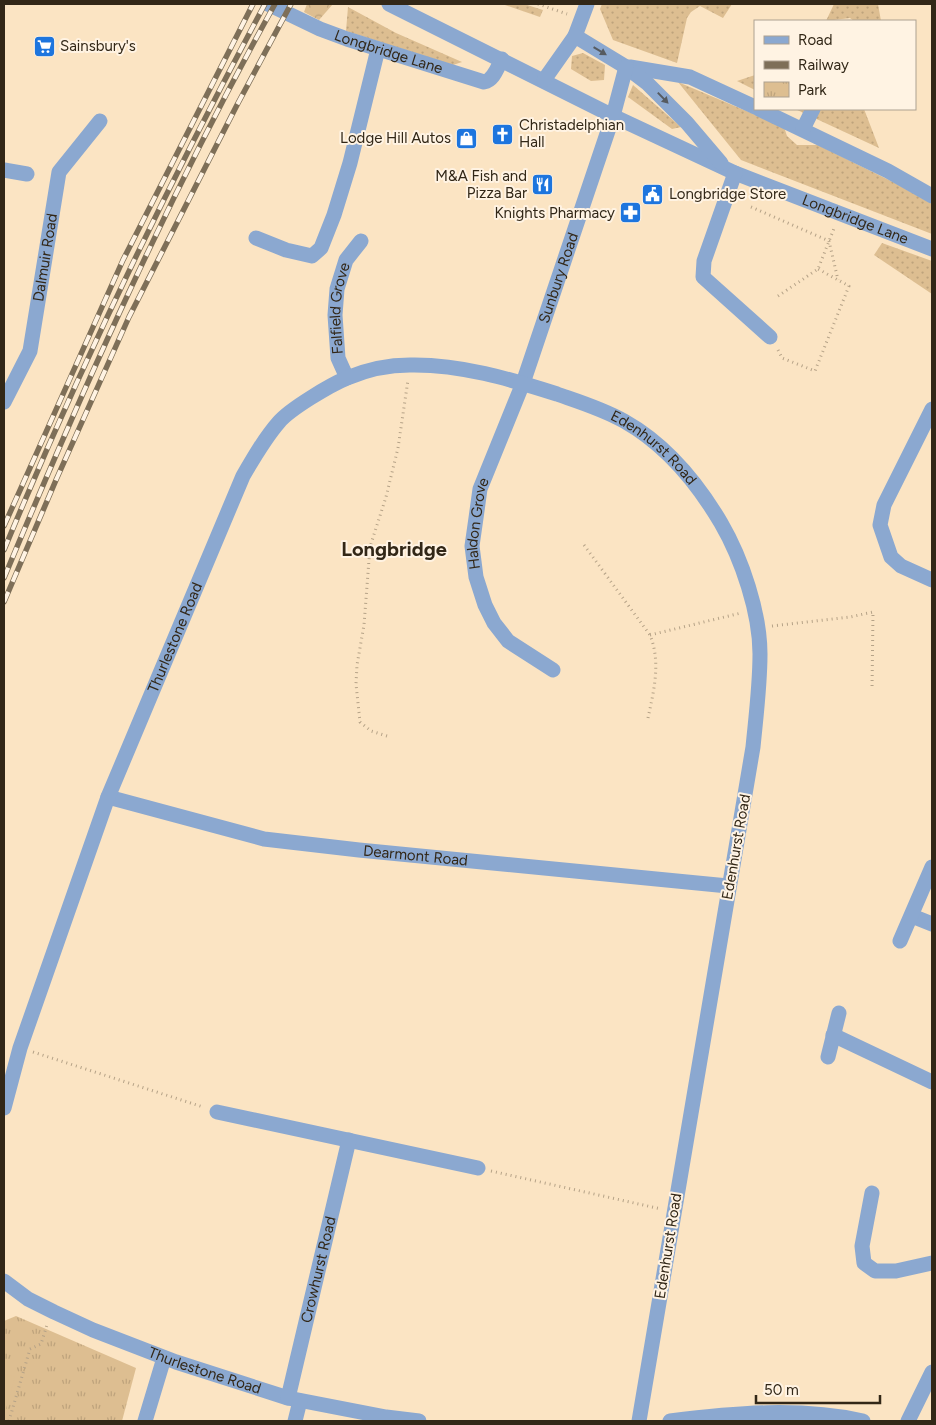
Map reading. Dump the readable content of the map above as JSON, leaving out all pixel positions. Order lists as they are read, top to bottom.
{
  "streets": {
    "street": [
      "Longbridge Lane",
      "Dalmuir Road",
      "Sunbury Road",
      "Falfield Grove",
      "Edenhurst Road",
      "Haldon Grove",
      "Thurlestone Road",
      "Dearmont Road",
      "Crowhurst Road"
    ]
  },
  "crossings": [
    ["Longbridge Lane", "Sunbury Road"],
    ["Sunbury Road", "Edenhurst Road"],
    ["Sunbury Road", "Haldon Grove"],
    ["Sunbury Road", "Thurlestone Road"],
    ["Falfield Grove", "Thurlestone Road"],
    ["Edenhurst Road", "Haldon Grove"],
    ["Edenhurst Road", "Thurlestone Road"],
    ["Edenhurst Road", "Dearmont Road"],
    ["Haldon Grove", "Thurlestone Road"],
    ["Thurlestone Road", "Dearmont Road"],
    ["Thurlestone Road", "Crowhurst Road"]
  ],
  "districts": ["Longbridge"],
  "places": {
    "supermarket": ["Sainsbury's"],
    "church": ["Christadelphian Hall"],
    "shop": ["Lodge Hill Autos"],
    "restaurant": ["M&A Fish and Pizza Bar"],
    "public building": ["Longbridge Store"],
    "pharmacy": ["Knights Pharmacy"]
  },
  "legend": ["Road", "Railway", "Park"],
  "scale_bar": "50 m"
}
